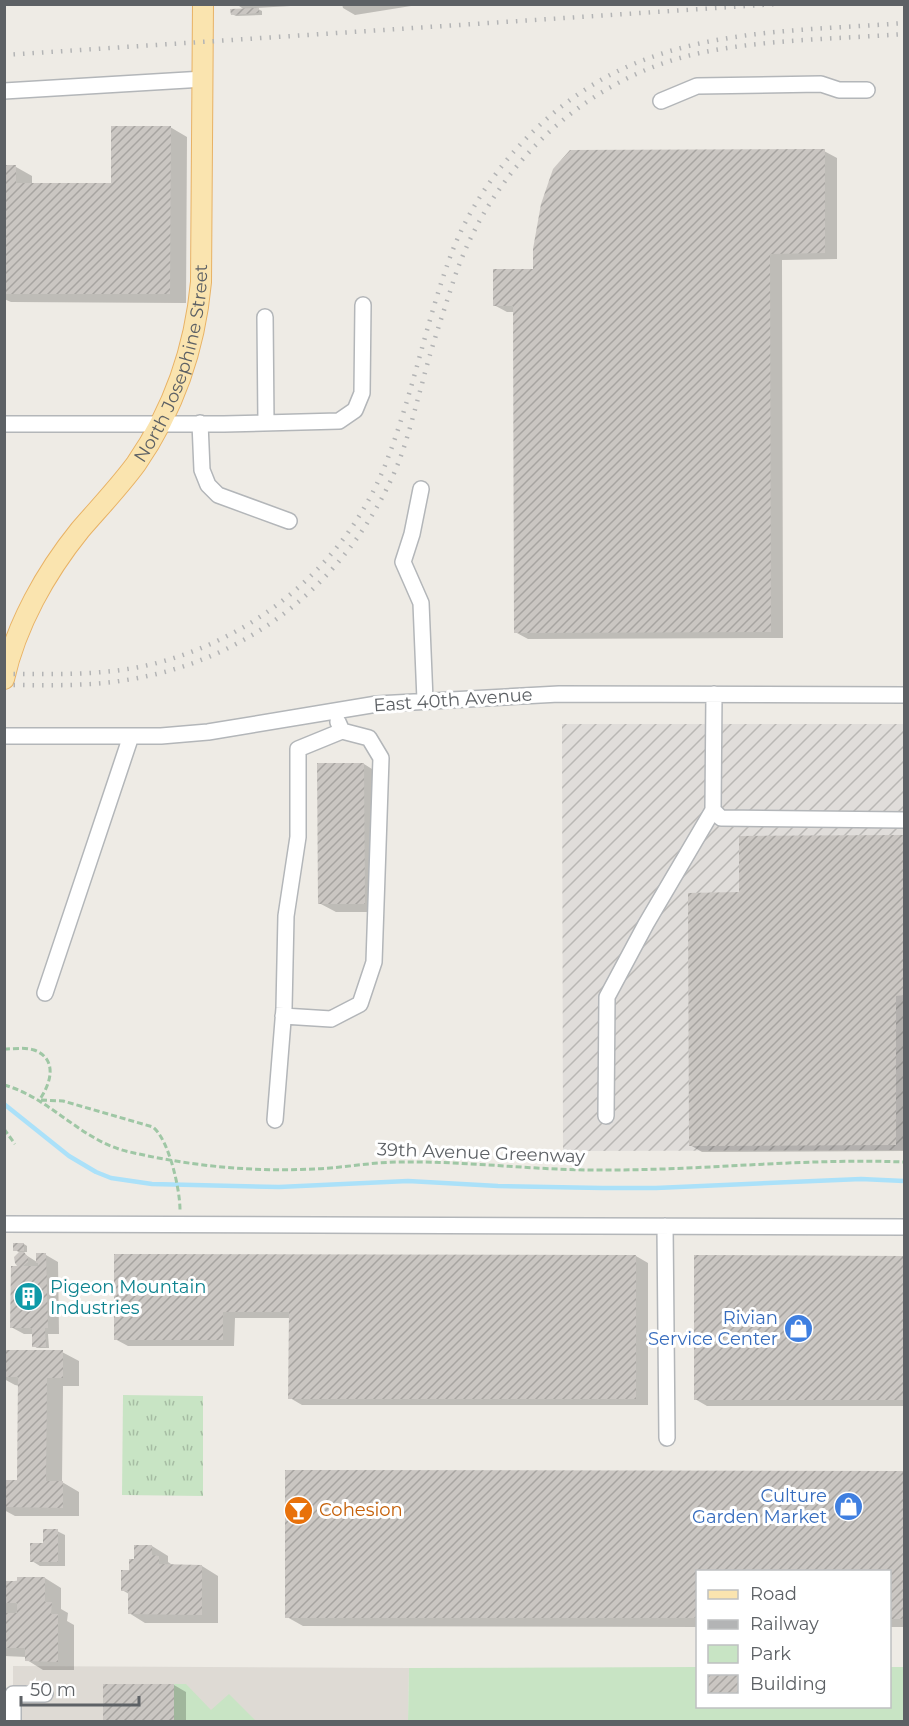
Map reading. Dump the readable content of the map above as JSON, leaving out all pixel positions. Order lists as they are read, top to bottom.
{
  "streets": {
    "main road": ["North Josephine Street"],
    "street": ["East 40th Avenue"],
    "path": ["39th Avenue Greenway"]
  },
  "places": {
    "building": ["Pigeon Mountain Industries"],
    "shop": ["Rivian Service Center", "Culture Garden Market"],
    "bar": ["Cohesion"]
  },
  "legend": [
    "Road",
    "Railway",
    "Park",
    "Building"
  ],
  "scale_bar": "50 m"
}
